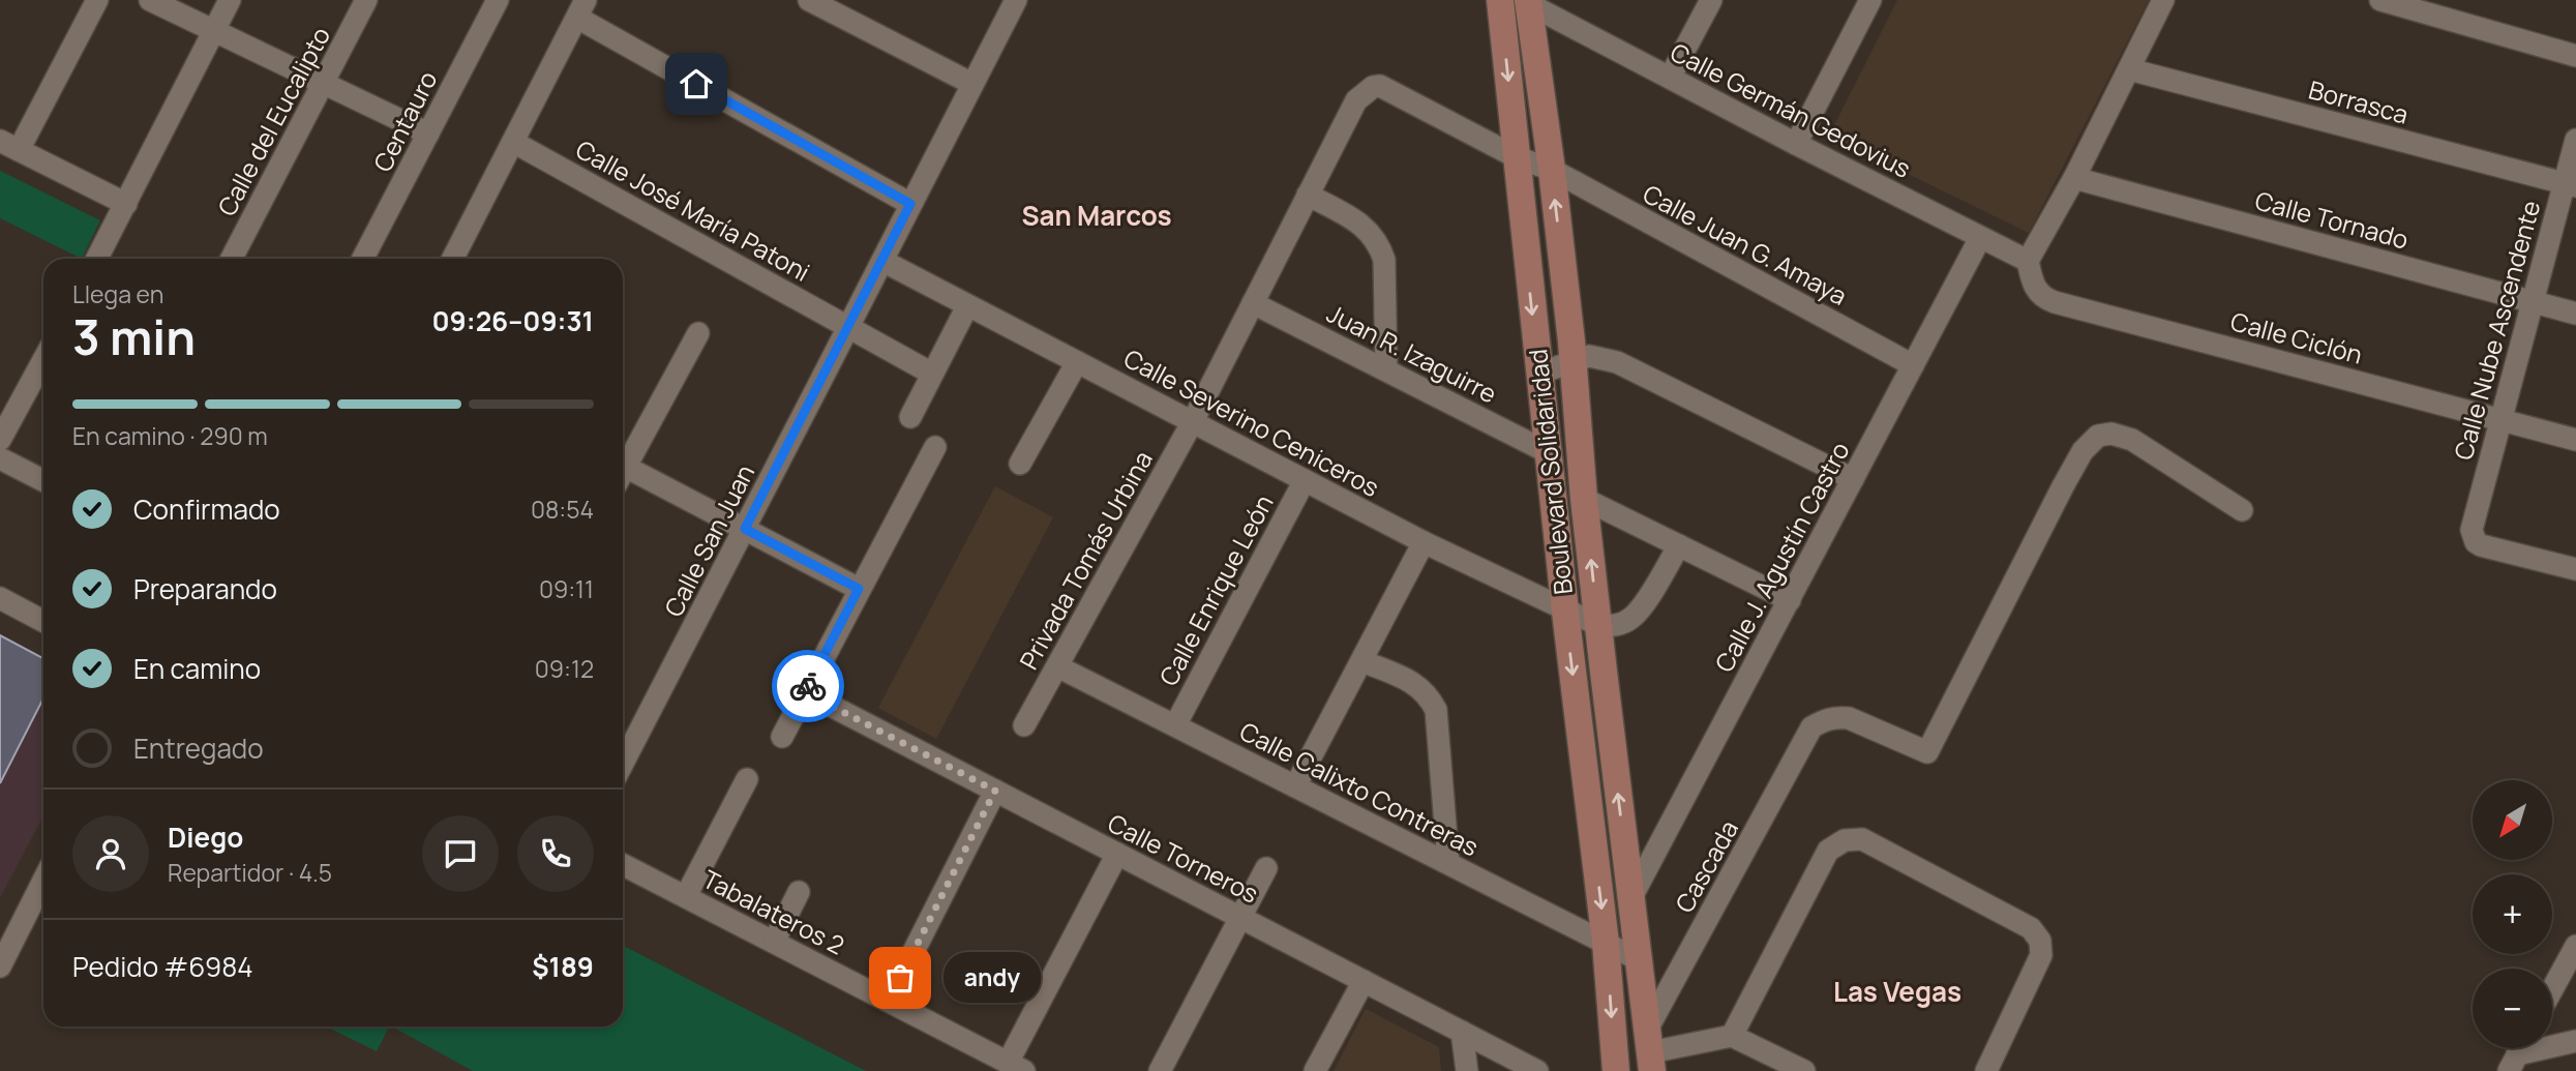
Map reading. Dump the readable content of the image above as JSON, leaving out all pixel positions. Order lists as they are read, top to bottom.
{
  "streets": {
    "main road": ["Boulevard Solidaridad"],
    "street": [
      "Borrasca",
      "Calle Germán Gedovius",
      "Calle del Eucalipto",
      "Centauro",
      "Calle José María Patoni",
      "Calle Tornado",
      "Calle Juan G. Amaya",
      "Calle Nube Ascendente",
      "Calle Ciclón",
      "Juan R. Izaguirre",
      "Calle Severino Ceniceros",
      "Calle San Juan",
      "Calle J. Agustín Castro",
      "Privada Tomás Urbina",
      "Calle Enrique León",
      "Calle Calixto Contreras",
      "Calle Torneros",
      "Cascada",
      "Tabalateros 2"
    ]
  },
  "crossings": [
    ["Borrasca", "Calle Nube Ascendente"],
    ["Calle Germán Gedovius", "Calle Ciclón"],
    ["Calle Germán Gedovius", "Boulevard Solidaridad"],
    ["Calle Germán Gedovius", "Calle J. Agustín Castro"],
    ["Calle José María Patoni", "Calle San Juan"],
    ["Calle Tornado", "Calle Nube Ascendente"],
    ["Calle Juan G. Amaya", "Boulevard Solidaridad"],
    ["Calle Juan G. Amaya", "Calle J. Agustín Castro"],
    ["Calle Juan G. Amaya", "Privada Tomás Urbina"],
    ["Calle Nube Ascendente", "Calle Ciclón"],
    ["Juan R. Izaguirre", "Boulevard Solidaridad"],
    ["Juan R. Izaguirre", "Privada Tomás Urbina"],
    ["Calle Severino Ceniceros", "Boulevard Solidaridad"],
    ["Calle Severino Ceniceros", "Calle San Juan"],
    ["Calle Severino Ceniceros", "Privada Tomás Urbina"],
    ["Calle Severino Ceniceros", "Calle Enrique León"],
    ["Boulevard Solidaridad", "Calle J. Agustín Castro"],
    ["Boulevard Solidaridad", "Calle Calixto Contreras"],
    ["Boulevard Solidaridad", "Cascada"],
    ["Privada Tomás Urbina", "Calle Calixto Contreras"],
    ["Calle Enrique León", "Calle Calixto Contreras"]
  ],
  "districts": ["San Marcos", "Las Vegas"],
  "places": ["andy"],
  "north": "bottom left",
  "page": {
    "heading": ["3 min", "Llega en", "09:26–09:31"],
    "panel": [
      "Diego",
      "Repartidor · 4.5",
      "Pedido #6984",
      "$189"
    ],
    "bar": "En camino · 290 m",
    "list": [
      ["Confirmado", "08:54"],
      ["Preparando", "09:11"],
      ["En camino", "09:12"],
      "Entregado"
    ],
    "map_buttons": ["+", "−"],
    "bubble": "andy"
  }
}
